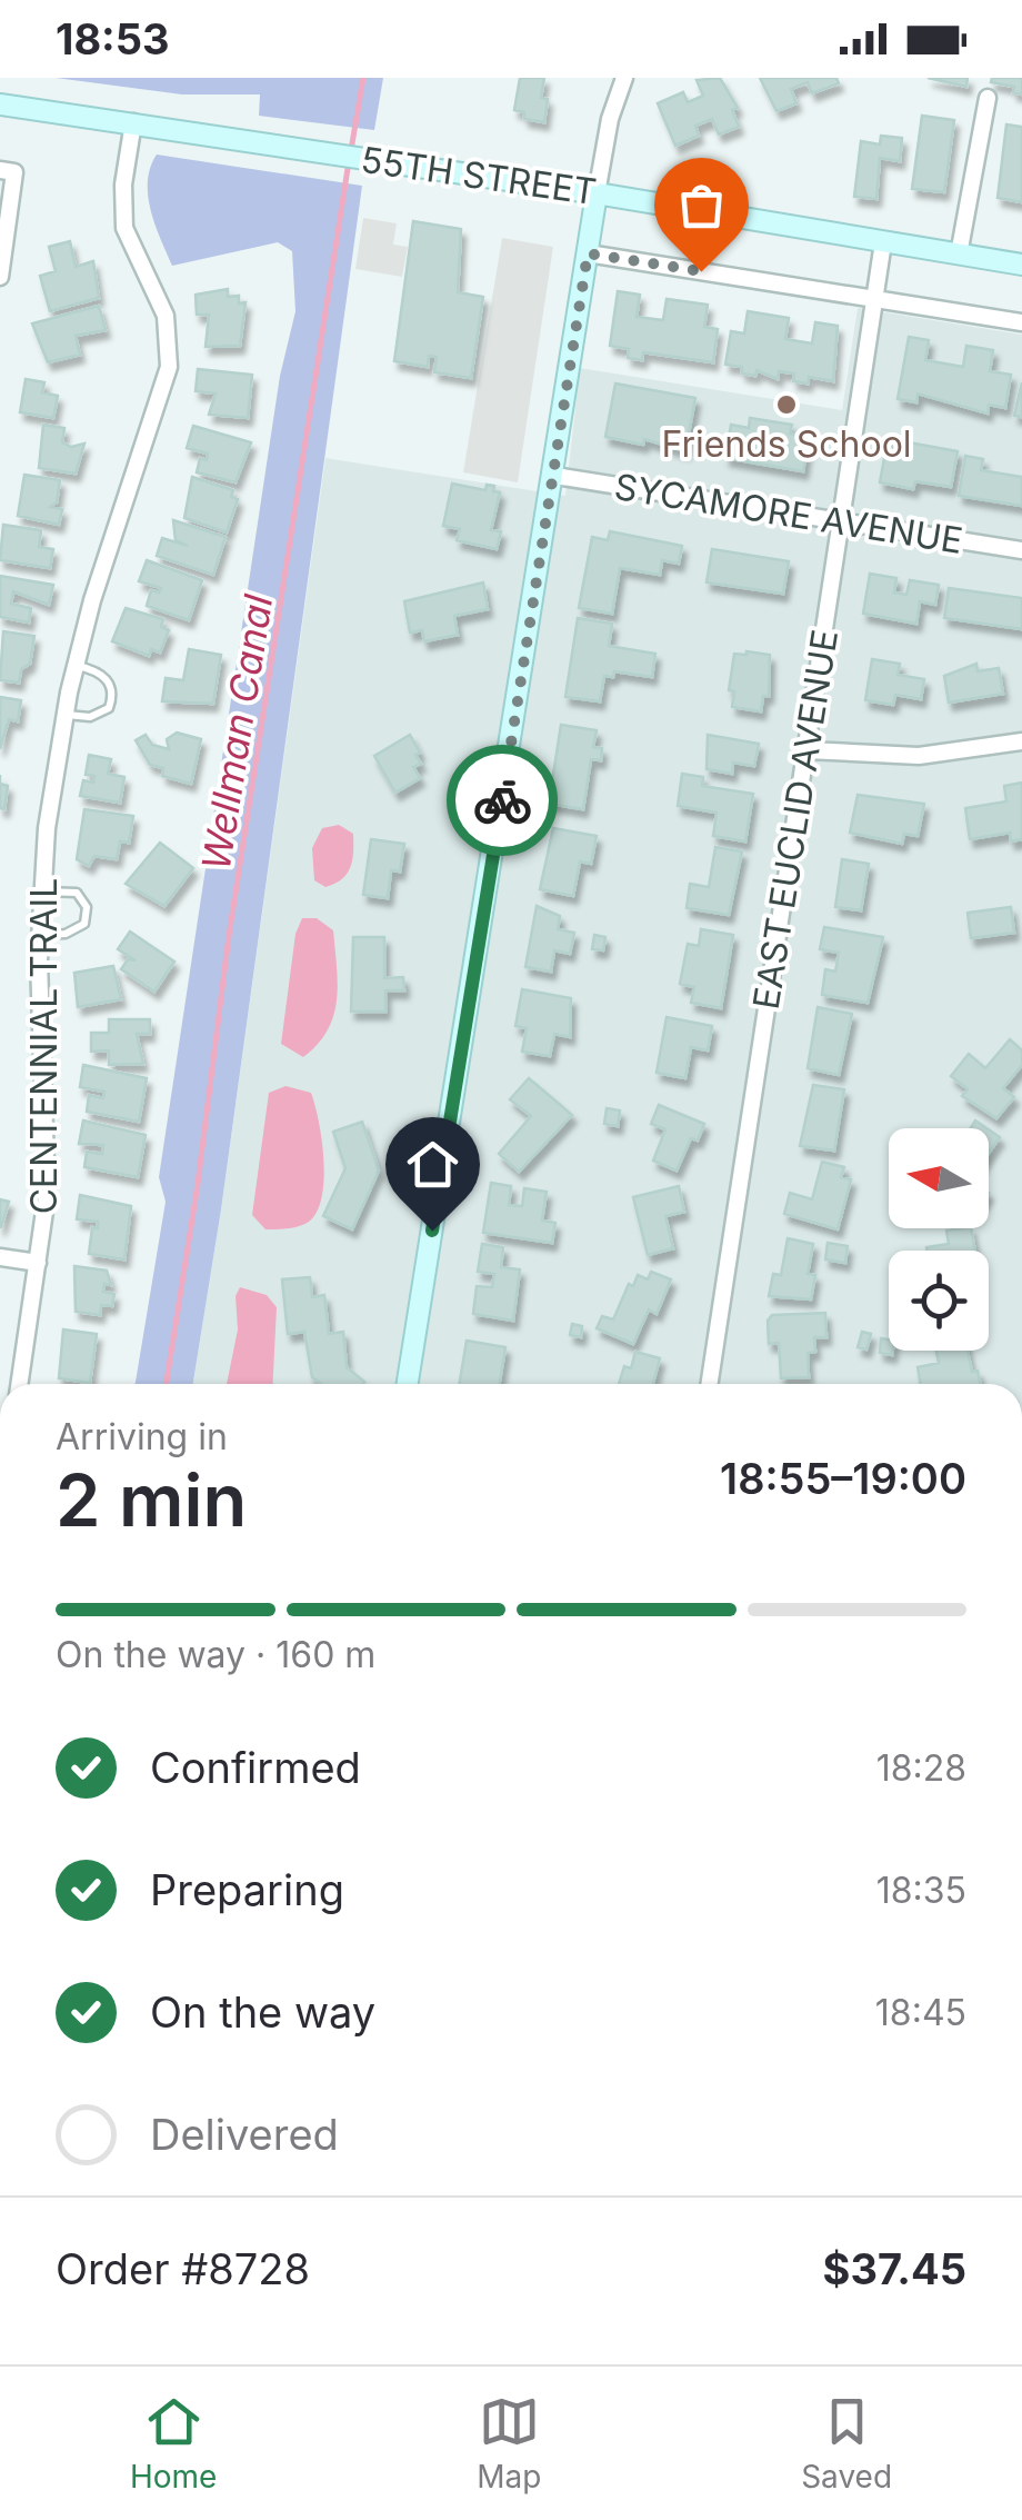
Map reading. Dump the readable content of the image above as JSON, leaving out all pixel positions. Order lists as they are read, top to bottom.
{
  "streets": {
    "street": [
      "55TH STREET",
      "SYCAMORE AVENUE",
      "EAST EUCLID AVENUE",
      "CENTENNIAL TRAIL"
    ]
  },
  "crossings": [
    ["55TH STREET", "EAST EUCLID AVENUE"],
    ["55TH STREET", "CENTENNIAL TRAIL"],
    ["SYCAMORE AVENUE", "EAST EUCLID AVENUE"]
  ],
  "water": ["Wellman Canal"],
  "places": ["Friends School"],
  "north": "left",
  "page": {
    "status": "18:53",
    "heading": ["2 min", "Arriving in", "18:55–19:00"],
    "panel": ["Order #8728", "$37.45"],
    "bar": "On the way · 160 m",
    "list": [
      ["Confirmed", "18:28"],
      ["Preparing", "18:35"],
      ["On the way", "18:45"],
      "Delivered"
    ],
    "tabs": ["Home", "Map", "Saved"]
  }
}
